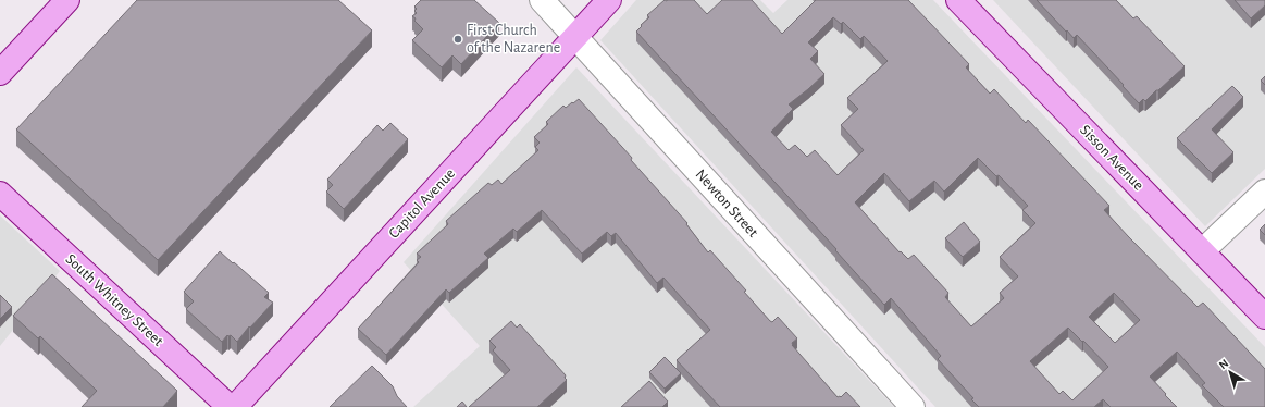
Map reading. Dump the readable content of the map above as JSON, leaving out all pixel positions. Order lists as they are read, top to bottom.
{
  "streets": {
    "main road": ["Sisson Avenue", "Capitol Avenue", "South Whitney Street"],
    "street": ["Newton Street"]
  },
  "crossings": [
    ["Capitol Avenue", "Newton Street"]
  ],
  "places": ["First Church of the Nazarene"],
  "north": "top left"
}
